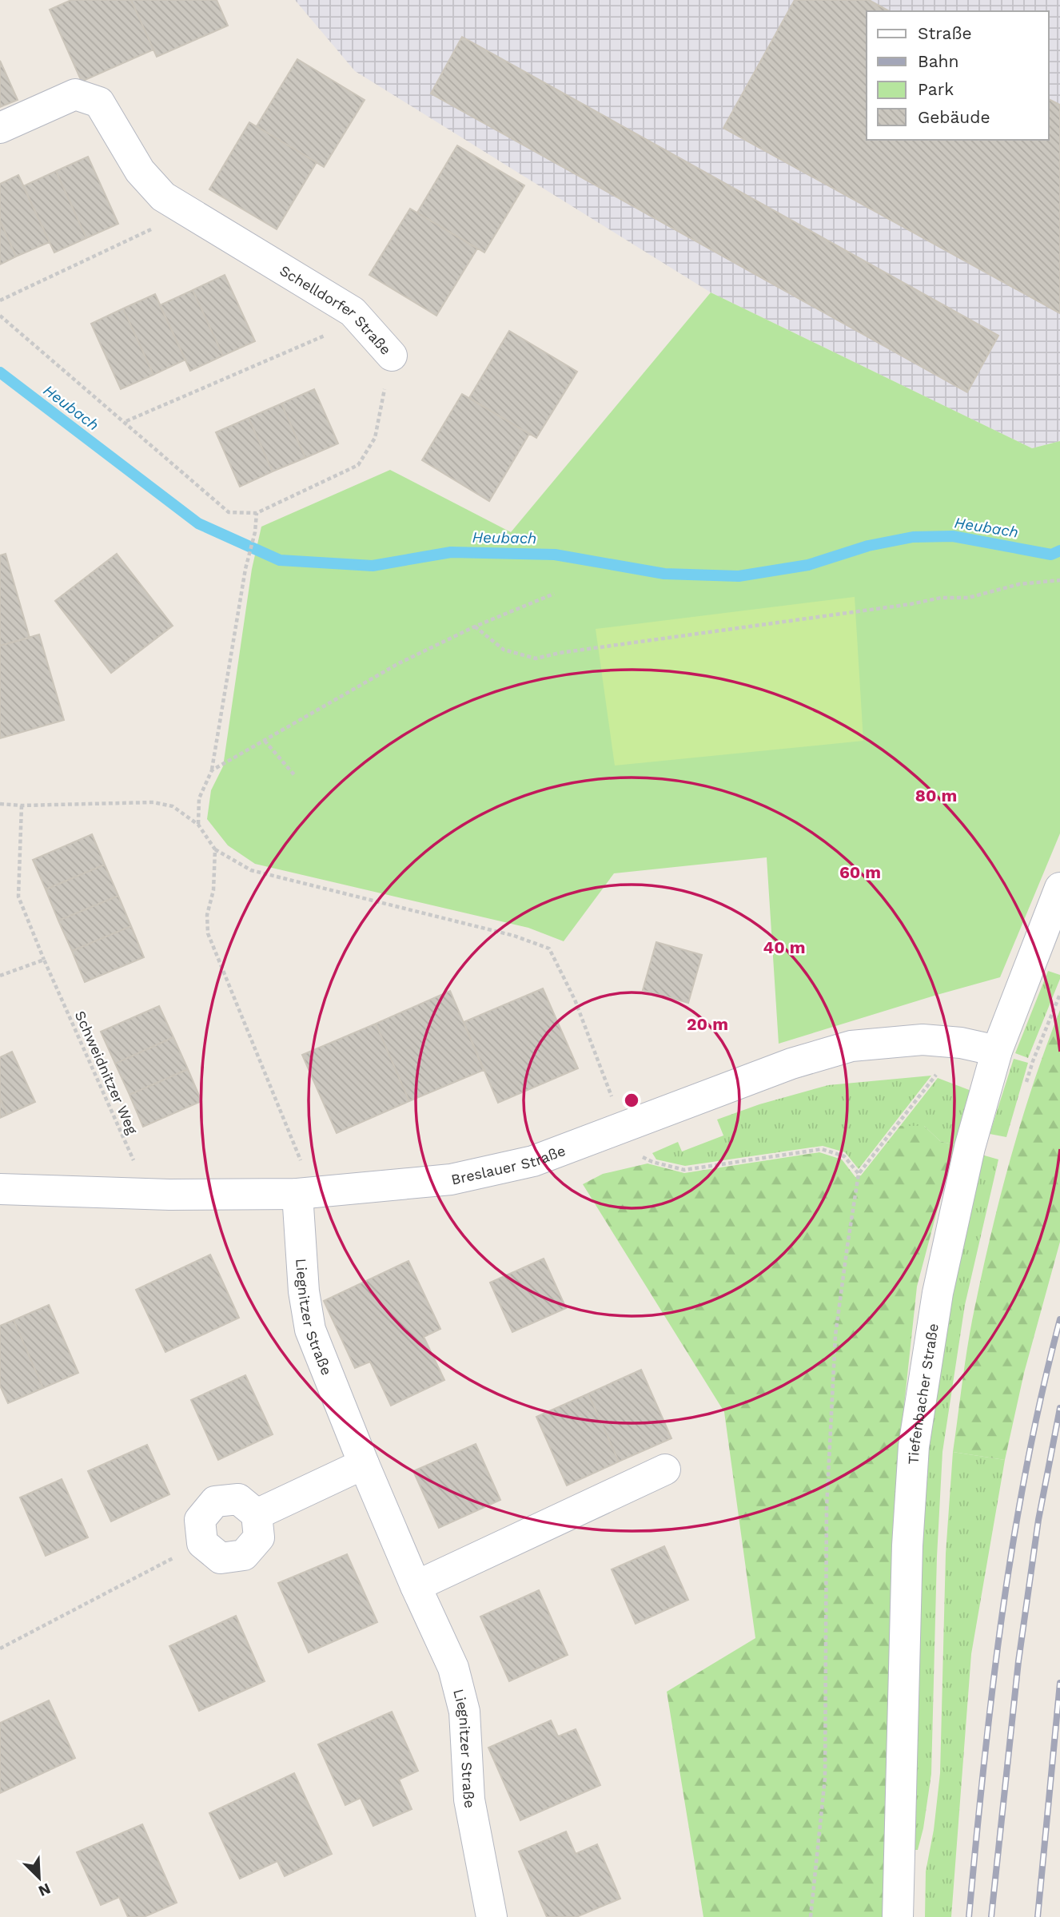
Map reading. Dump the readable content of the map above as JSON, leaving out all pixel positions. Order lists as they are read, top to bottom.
{
  "streets": {
    "street": [
      "Schelldorfer Straße",
      "Breslauer Straße",
      "Liegnitzer Straße",
      "Tiefenbacher Straße"
    ],
    "path": ["Schweidnitzer Weg"]
  },
  "crossings": [
    ["Schweidnitzer Weg", "Breslauer Straße"],
    ["Breslauer Straße", "Liegnitzer Straße"],
    ["Breslauer Straße", "Tiefenbacher Straße"]
  ],
  "water": ["Heubach"],
  "legend": [
    "Straße",
    "Bahn",
    "Park",
    "Gebäude"
  ],
  "north": "bottom right",
  "rings": [
    "80 m",
    "60 m",
    "40 m",
    "20 m"
  ]
}
